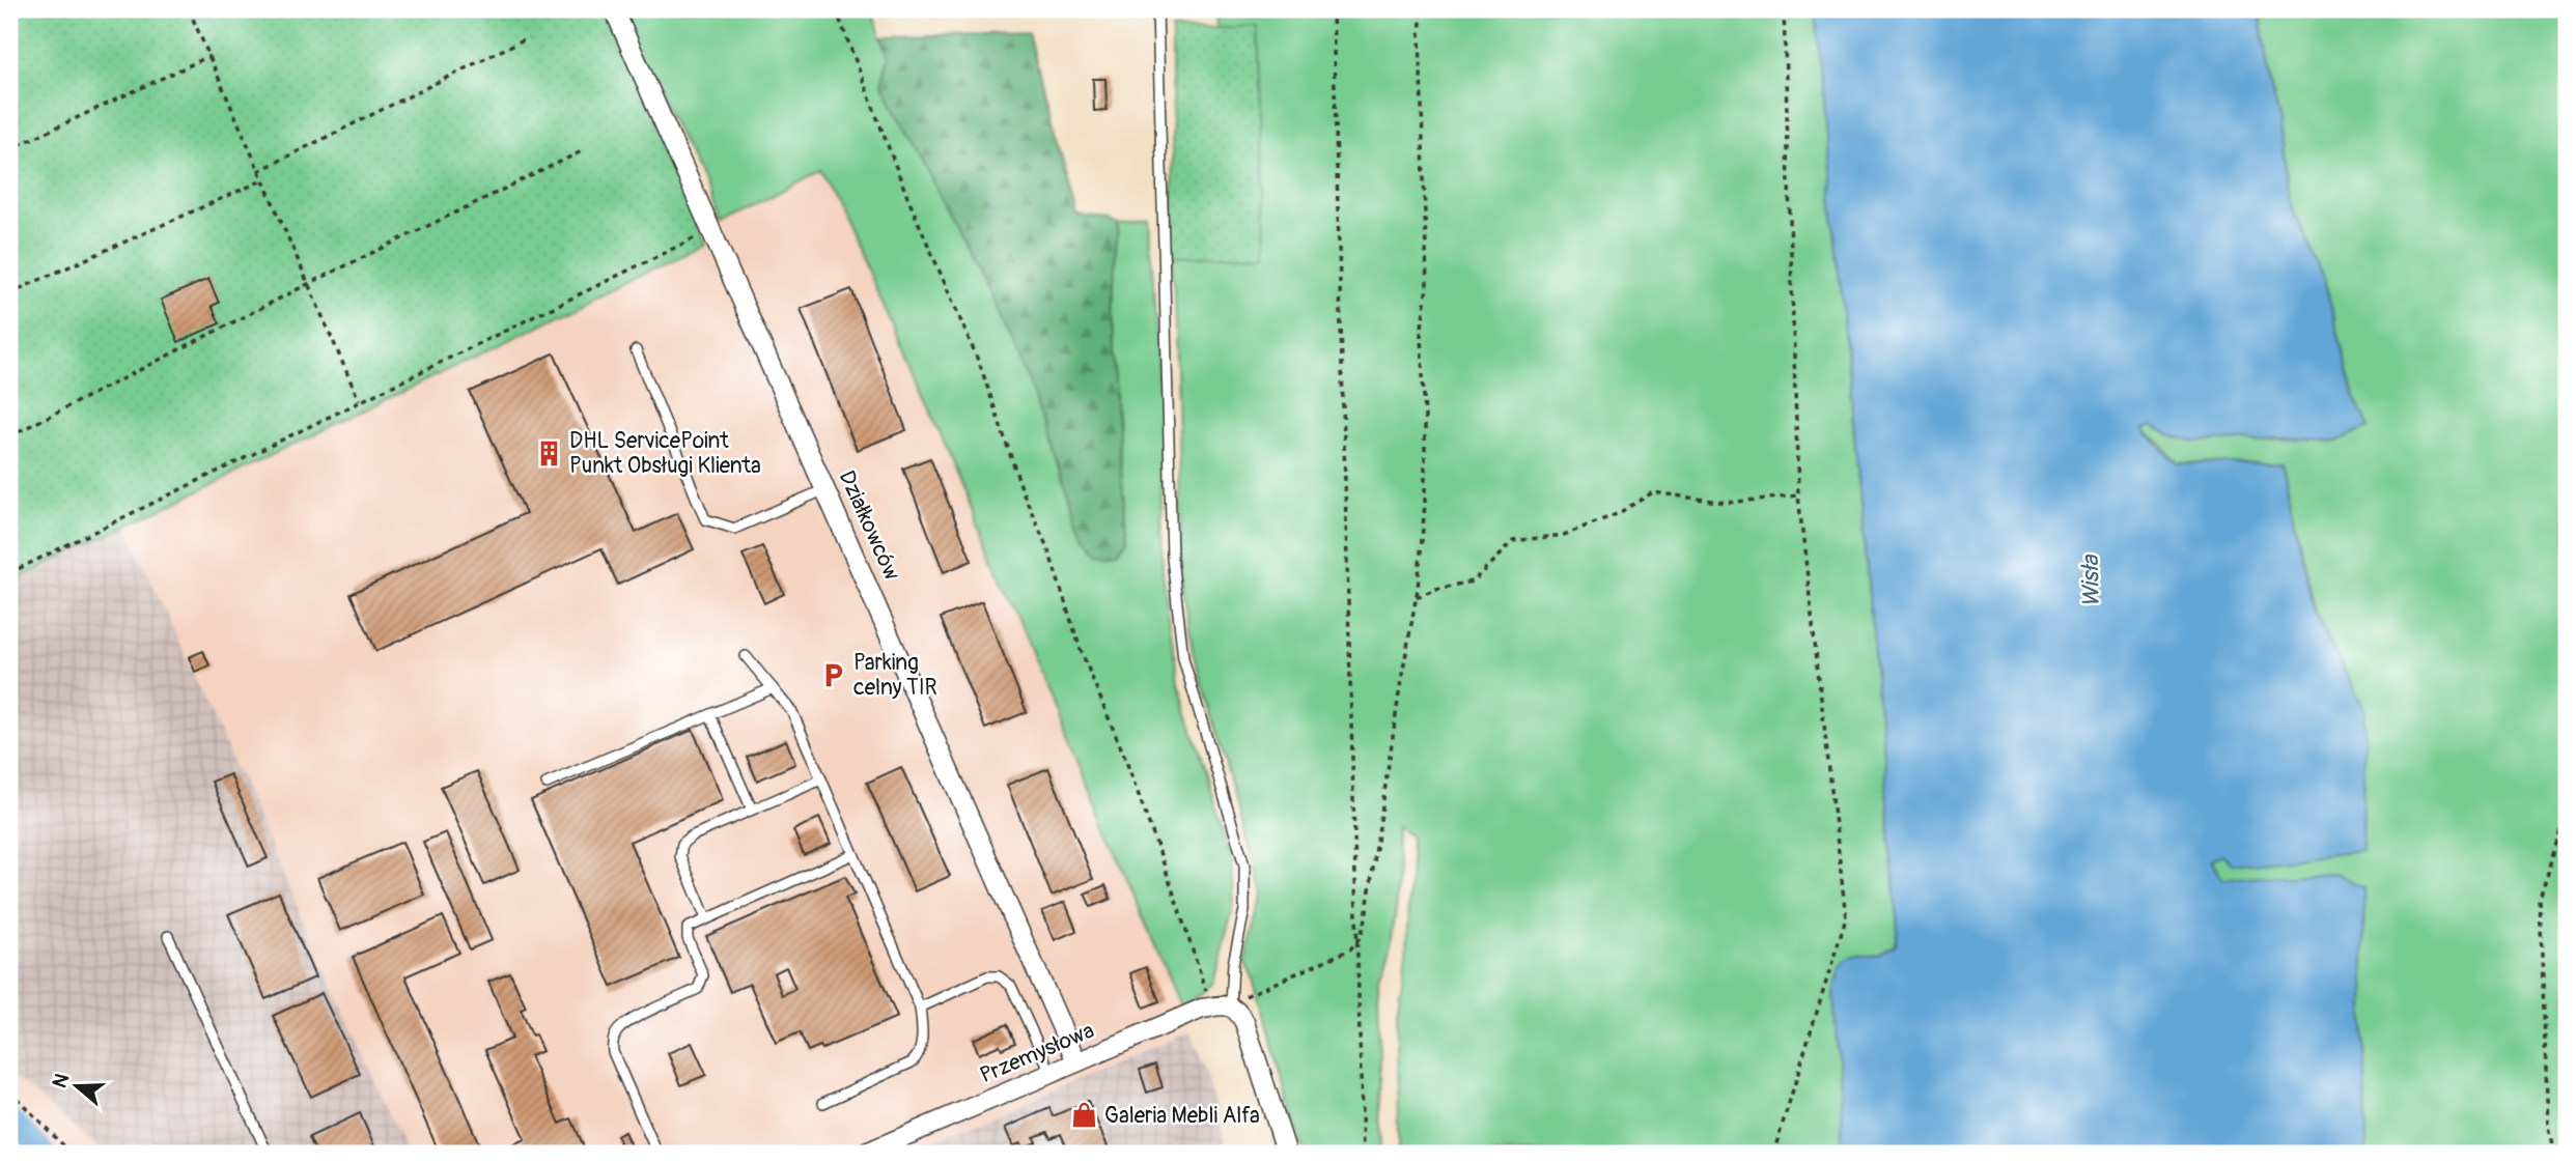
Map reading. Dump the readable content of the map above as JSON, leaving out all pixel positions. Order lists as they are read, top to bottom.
{
  "streets": {
    "street": ["Działkowców", "Przemysłowa"]
  },
  "crossings": [
    ["Działkowców", "Przemysłowa"]
  ],
  "water": ["Wisła"],
  "places": {
    "building": ["DHL ServicePoint Punkt Obsługi Klienta"],
    "parking": ["Parking celny TIR"],
    "shop": ["Galeria Mebli Alfa"]
  },
  "north": "left"
}
